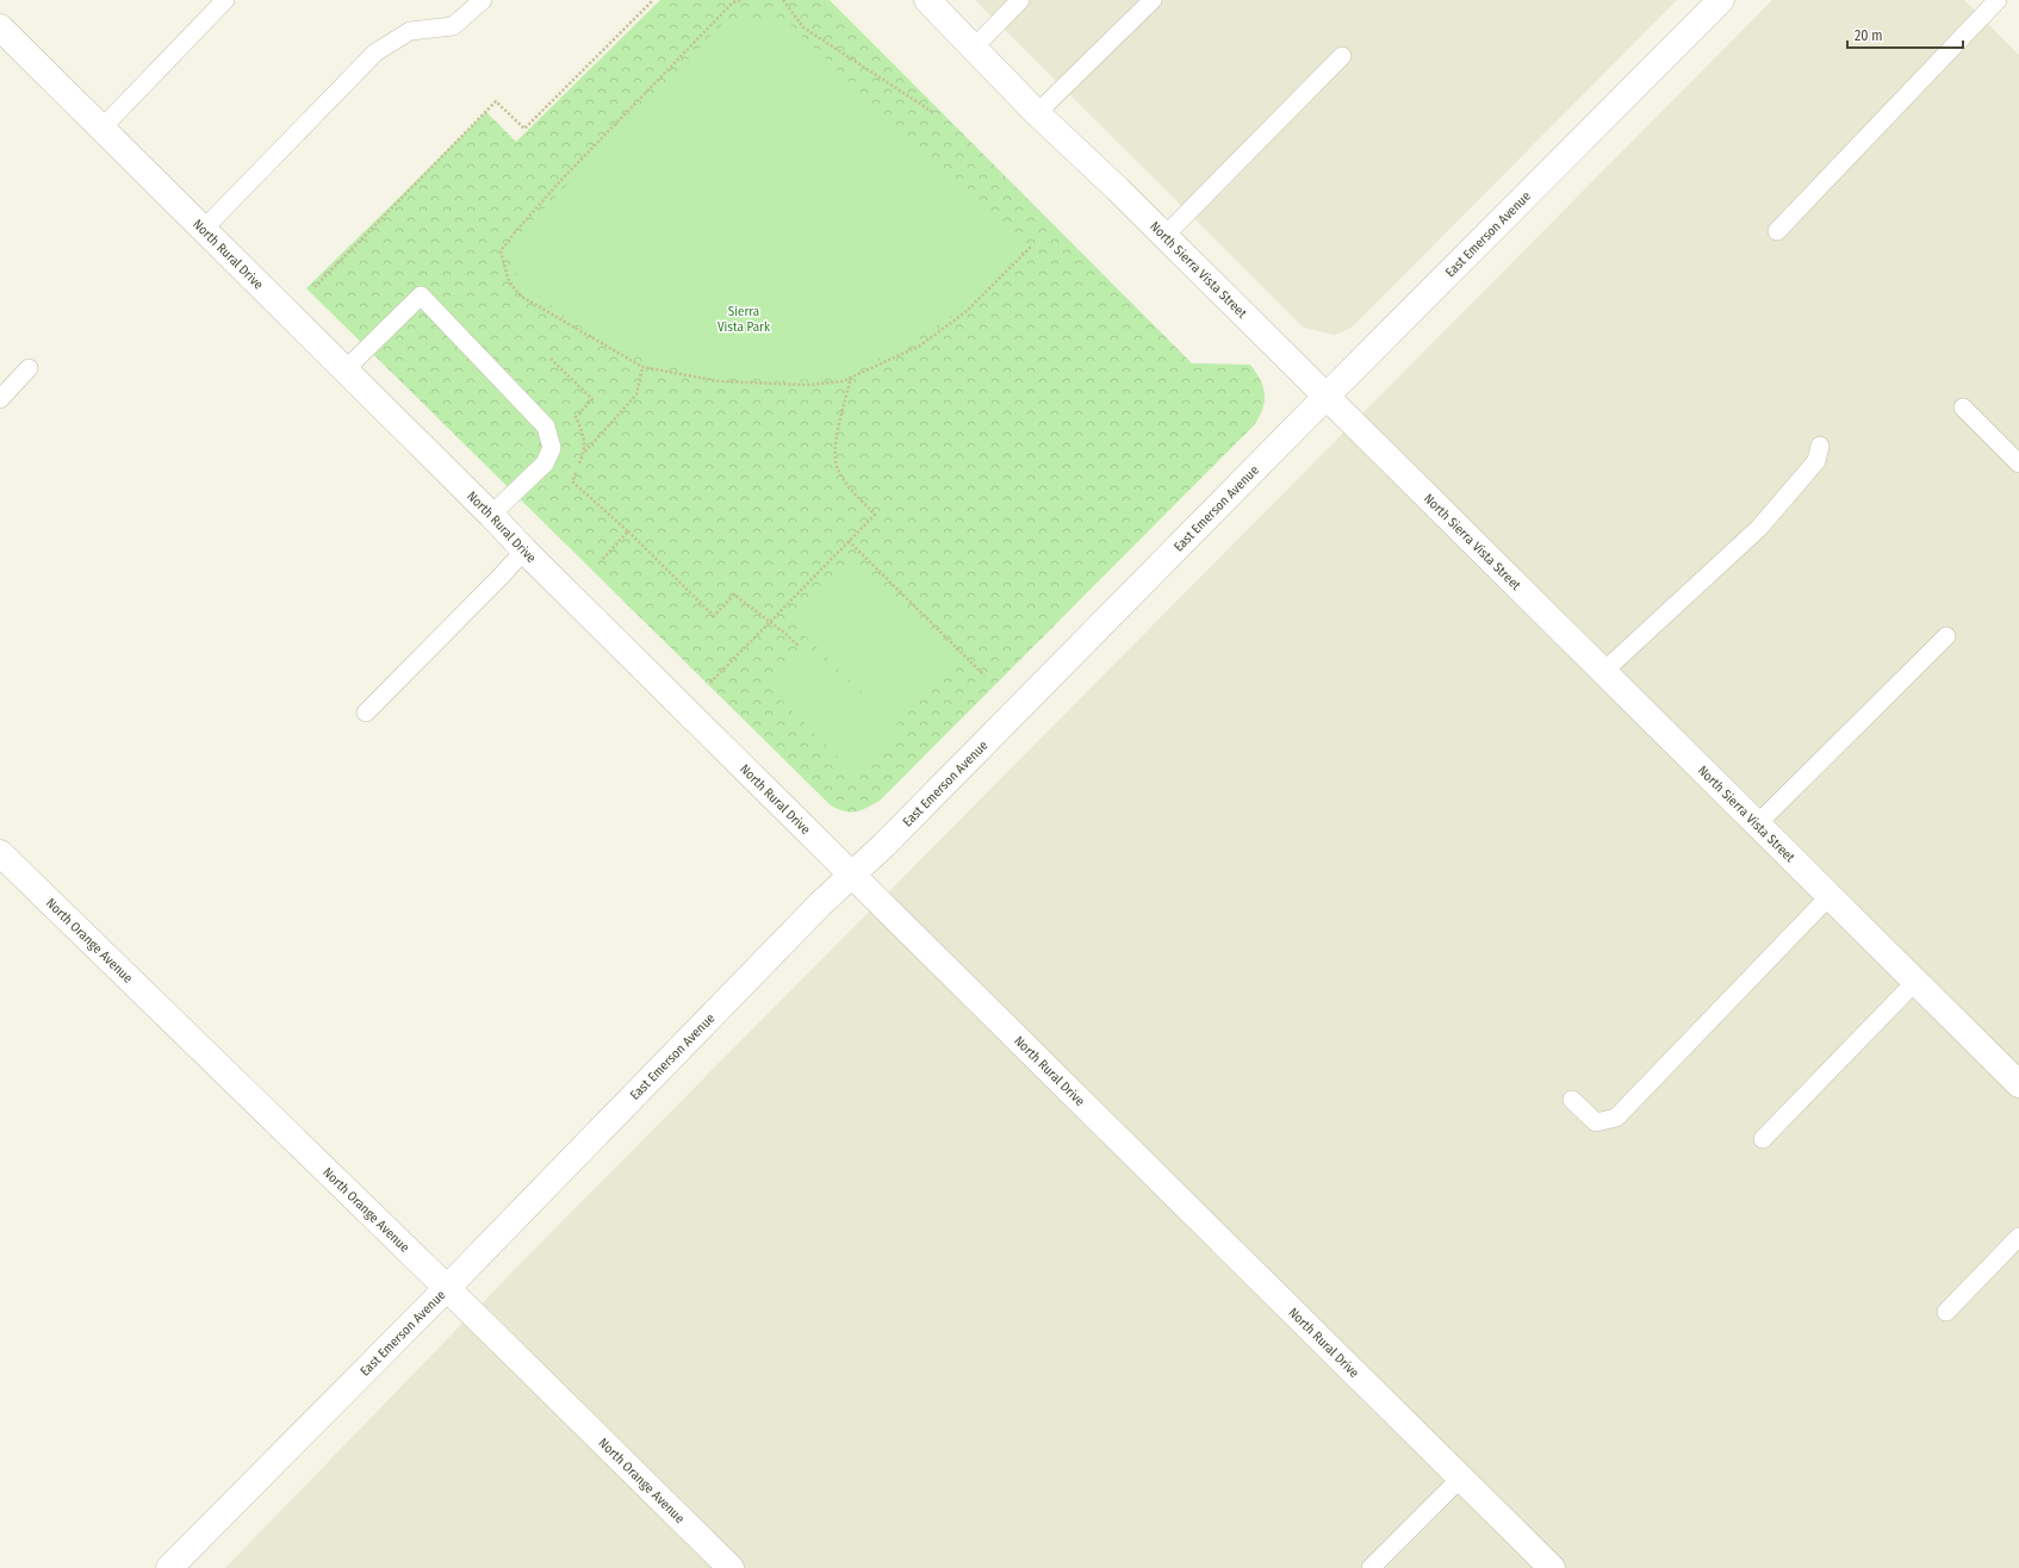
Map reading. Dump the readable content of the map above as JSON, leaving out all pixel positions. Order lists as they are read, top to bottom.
{
  "streets": {
    "street": [
      "East Emerson Avenue",
      "North Rural Drive",
      "North Sierra Vista Street",
      "North Orange Avenue"
    ]
  },
  "crossings": [
    ["East Emerson Avenue", "North Rural Drive"],
    ["East Emerson Avenue", "North Sierra Vista Street"],
    ["East Emerson Avenue", "North Orange Avenue"]
  ],
  "parks": ["Sierra Vista Park"],
  "scale_bar": "20 m"
}
